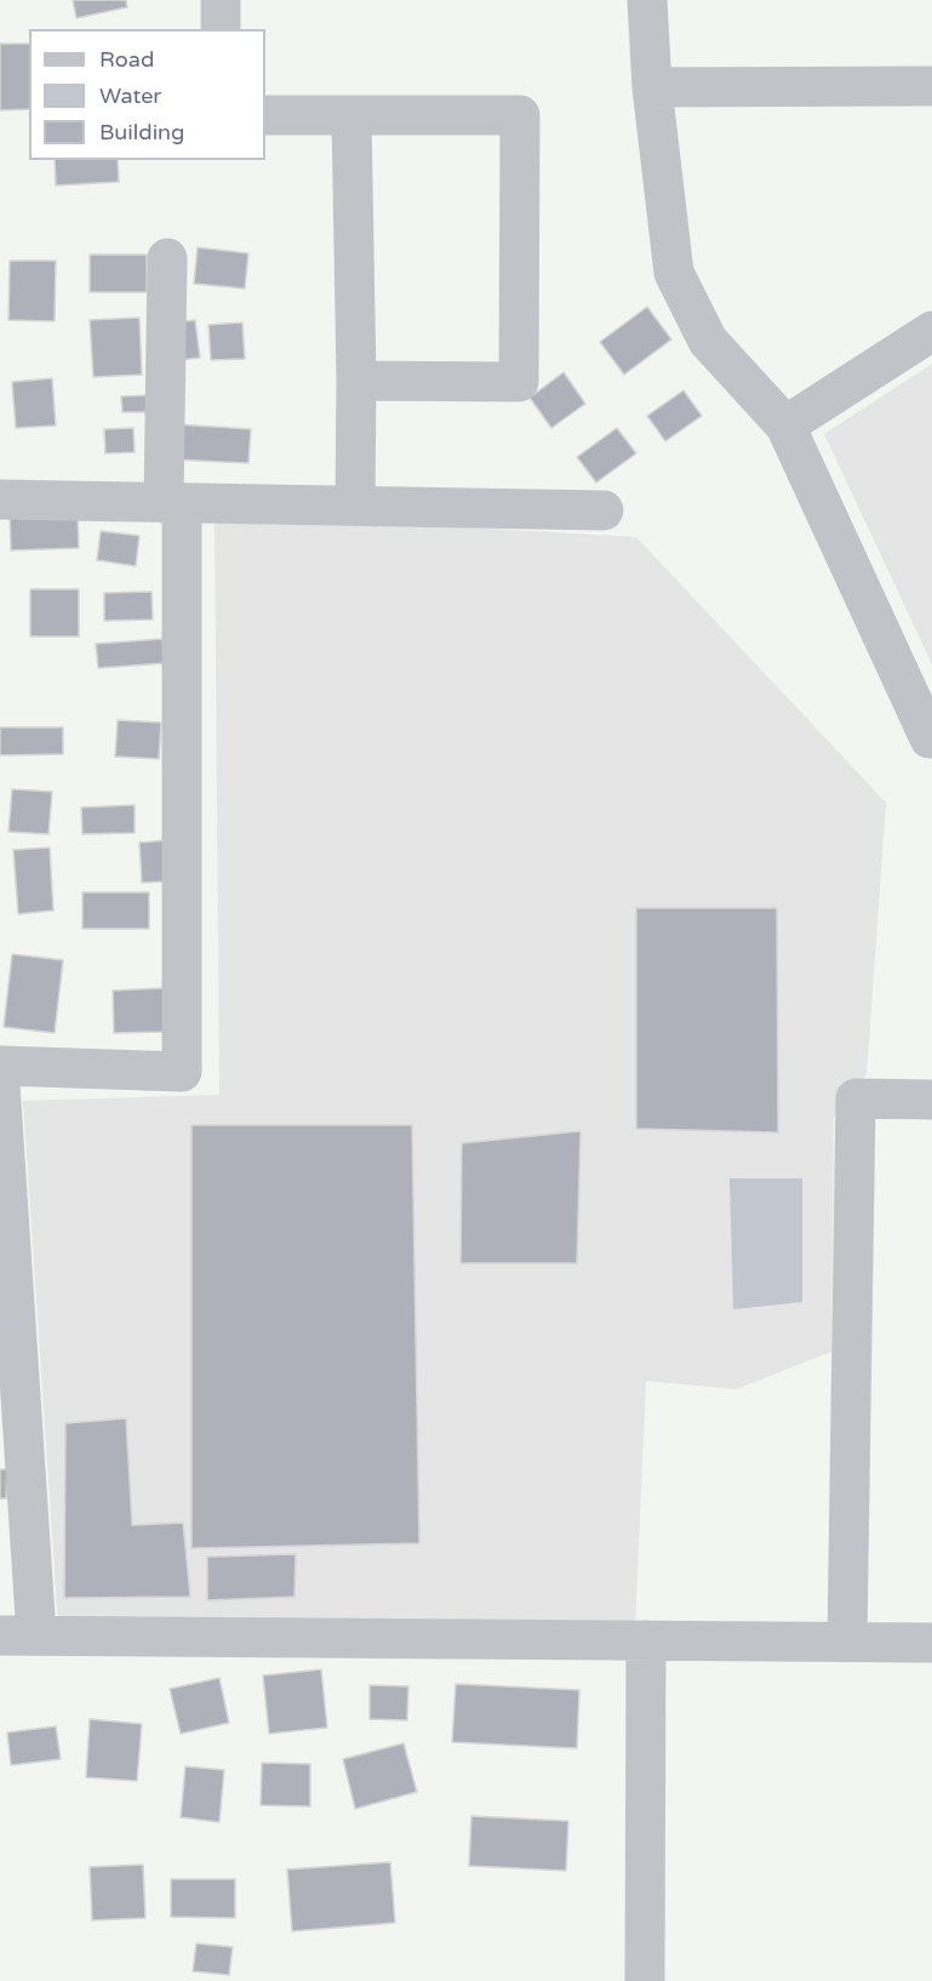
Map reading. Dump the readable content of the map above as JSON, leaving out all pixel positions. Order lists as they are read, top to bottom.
{
  "legend": ["Road", "Water", "Building"]
}
